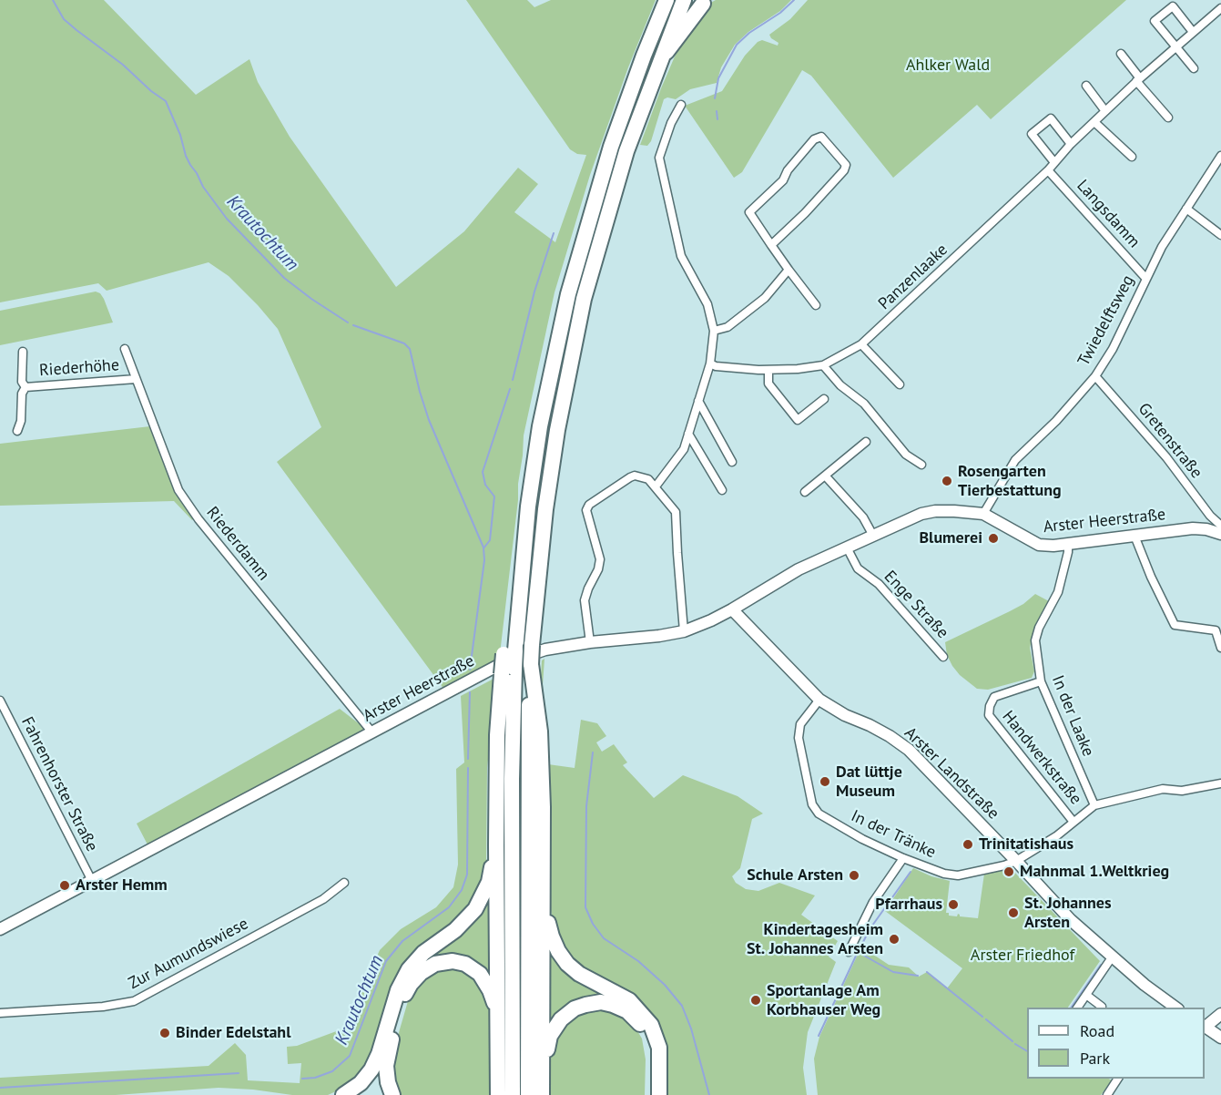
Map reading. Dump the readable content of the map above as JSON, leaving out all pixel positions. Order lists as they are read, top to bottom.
{
  "streets": {
    "street": [
      "Langsdamm",
      "Panzenlaake",
      "Twiedelftsweg",
      "Riederhöhe",
      "Gretenstraße",
      "Arster Heerstraße",
      "Riederdamm",
      "Enge Straße",
      "In der Laake",
      "Handwerkstraße",
      "Arster Landstraße",
      "Fahrenhorster Straße",
      "In der Tränke",
      "Zur Aumundswiese"
    ]
  },
  "crossings": [
    ["Langsdamm", "Panzenlaake"],
    ["Langsdamm", "Twiedelftsweg"],
    ["Twiedelftsweg", "Gretenstraße"],
    ["Twiedelftsweg", "Arster Heerstraße"],
    ["Riederhöhe", "Riederdamm"],
    ["Gretenstraße", "Arster Heerstraße"],
    ["Arster Heerstraße", "Riederdamm"],
    ["Arster Heerstraße", "Enge Straße"],
    ["Arster Heerstraße", "In der Laake"],
    ["Arster Heerstraße", "Arster Landstraße"],
    ["Arster Heerstraße", "Fahrenhorster Straße"],
    ["In der Laake", "Handwerkstraße"],
    ["In der Laake", "In der Tränke"],
    ["Handwerkstraße", "In der Tränke"],
    ["Arster Landstraße", "In der Tränke"]
  ],
  "water": ["Krautochtum"],
  "parks": ["Ahlker Wald", "Arster Friedhof"],
  "places": [
    "Rosengarten Tierbestattung",
    "Blumerei",
    "Dat lüttje Museum",
    "Trinitatishaus",
    "Mahnmal 1.Weltkrieg",
    "Schule Arsten",
    "Arster Hemm",
    "Pfarrhaus",
    "St. Johannes Arsten",
    "Kindertagesheim St. Johannes Arsten",
    "Sportanlage Am Korbhauser Weg",
    "Binder Edelstahl"
  ],
  "legend": ["Road", "Park"]
}
